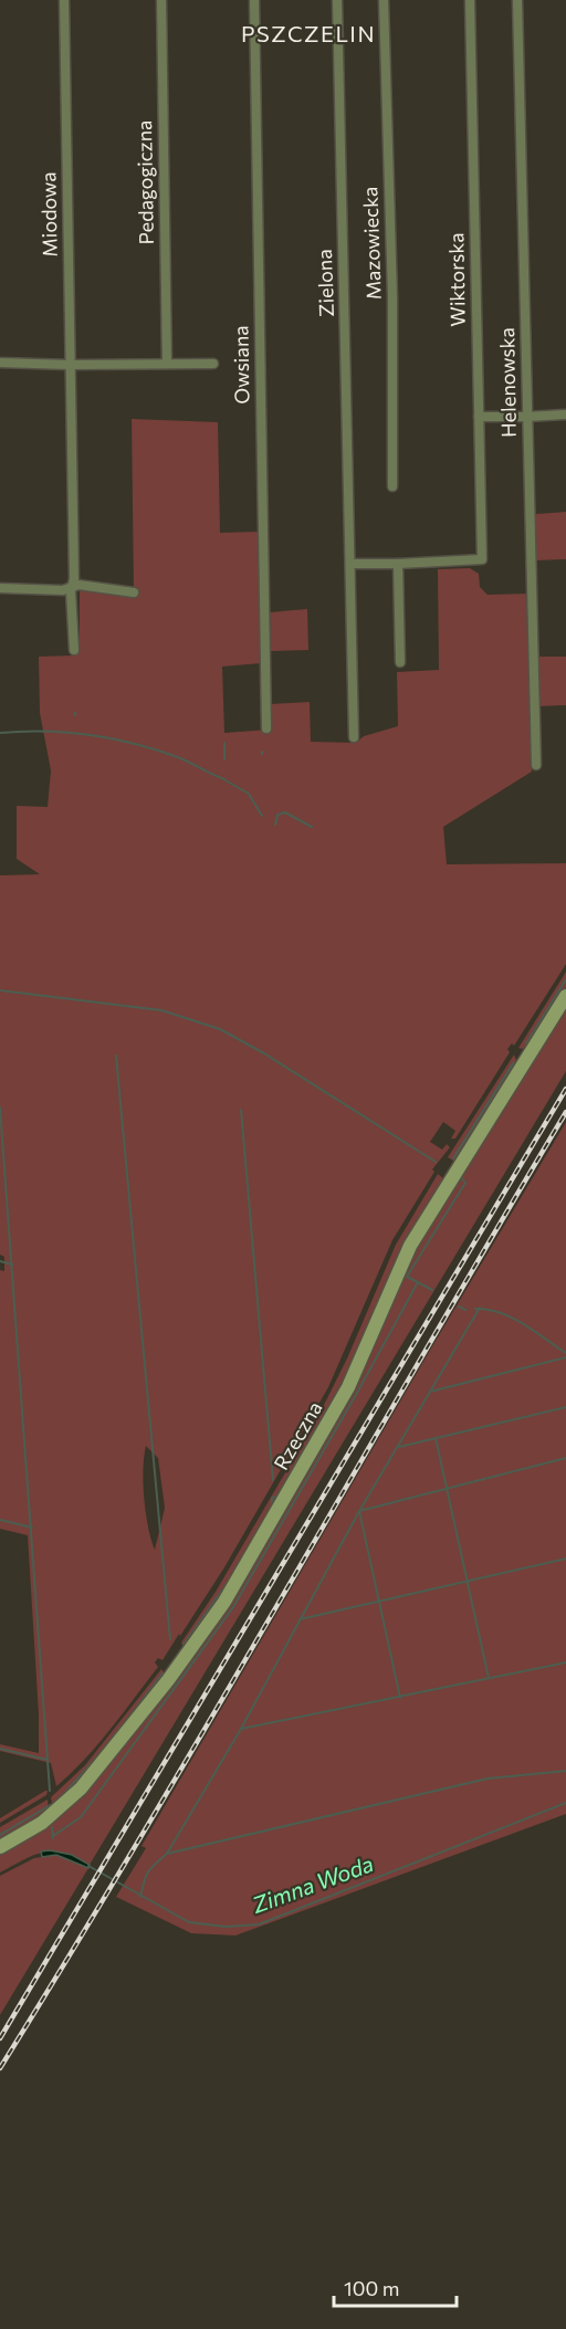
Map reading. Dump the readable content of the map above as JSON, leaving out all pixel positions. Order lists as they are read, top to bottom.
{
  "streets": {
    "street": [
      "Pedagogiczna",
      "Miodowa",
      "Mazowiecka",
      "Wiktorska",
      "Zielona",
      "Owsiana",
      "Helenowska",
      "Rzeczna"
    ]
  },
  "districts": ["PSZCZELIN"],
  "water": ["Zimna Woda"],
  "scale_bar": "100 m"
}
